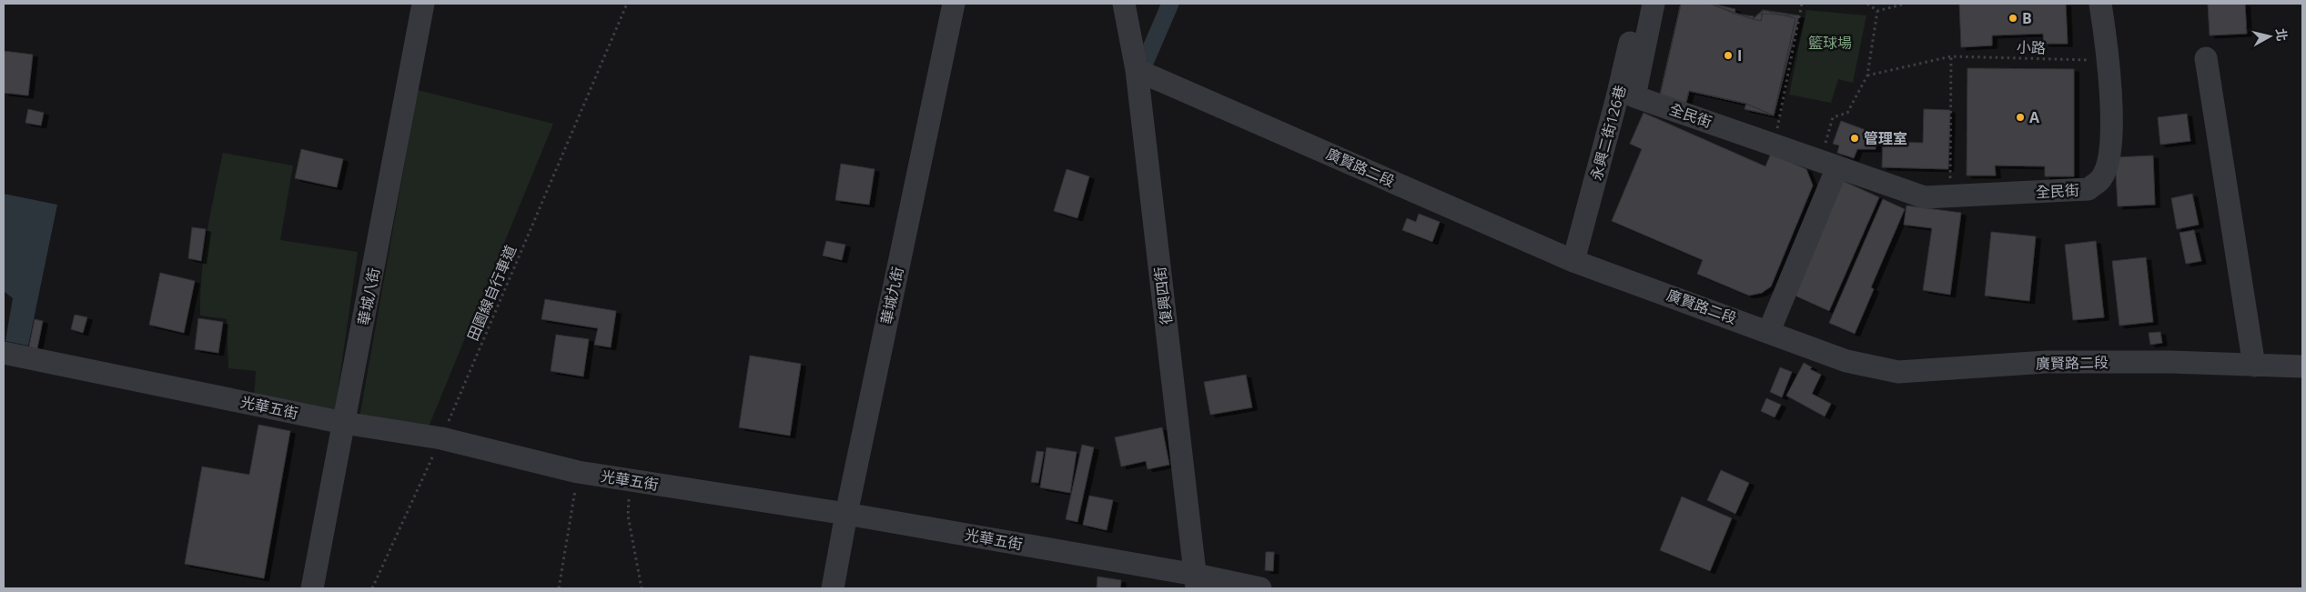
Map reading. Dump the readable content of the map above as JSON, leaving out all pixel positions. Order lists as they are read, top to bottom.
{
  "streets": {
    "street": [
      "全民街",
      "永興二街126巷",
      "廣賢路二段",
      "華城九街",
      "復興四街",
      "華城八街",
      "光華五街"
    ],
    "path": ["小路", "田園線自行車道"]
  },
  "crossings": [
    ["小路", "全民街"],
    ["永興二街126巷", "廣賢路二段"],
    ["廣賢路二段", "復興四街"],
    ["田園線自行車道", "光華五街"],
    ["華城九街", "光華五街"],
    ["復興四街", "光華五街"],
    ["華城八街", "光華五街"]
  ],
  "parks": ["籃球場"],
  "places": [
    "B",
    "I",
    "A",
    "管理室"
  ],
  "north": "right"
}
